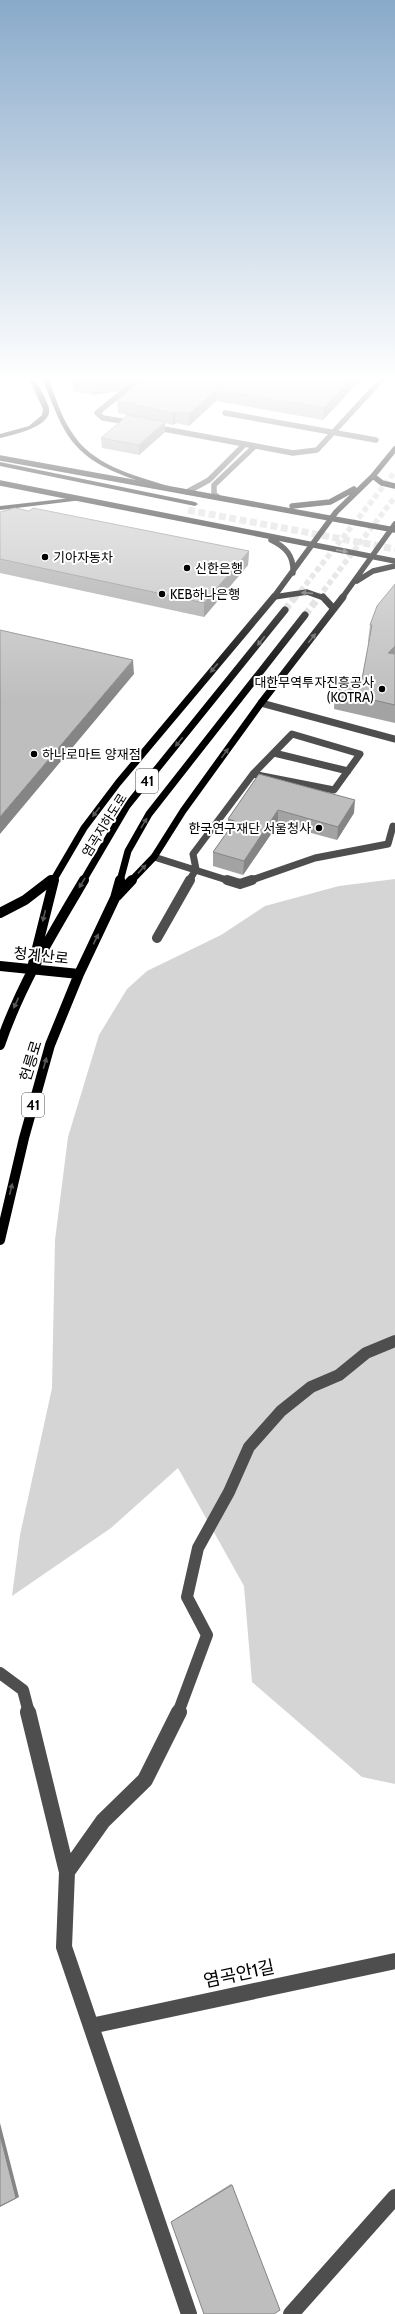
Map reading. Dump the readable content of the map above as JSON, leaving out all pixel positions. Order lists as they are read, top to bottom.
{
  "streets": {
    "main road": [
      "41",
      "염곡지하도로",
      "청계산로",
      "헌릉로"
    ],
    "street": ["염곡안1길"]
  },
  "crossings": [
    ["41", "염곡지하도로"],
    ["41", "청계산로"],
    ["41", "헌릉로"],
    ["염곡지하도로", "청계산로"],
    ["청계산로", "헌릉로"]
  ],
  "places": [
    "기아자동차",
    "신한은행",
    "KEB하나은행",
    "대한무역투자진흥공사 (KOTRA)",
    "하나로마트 양재점",
    "한국연구재단 서울청사"
  ]
}
